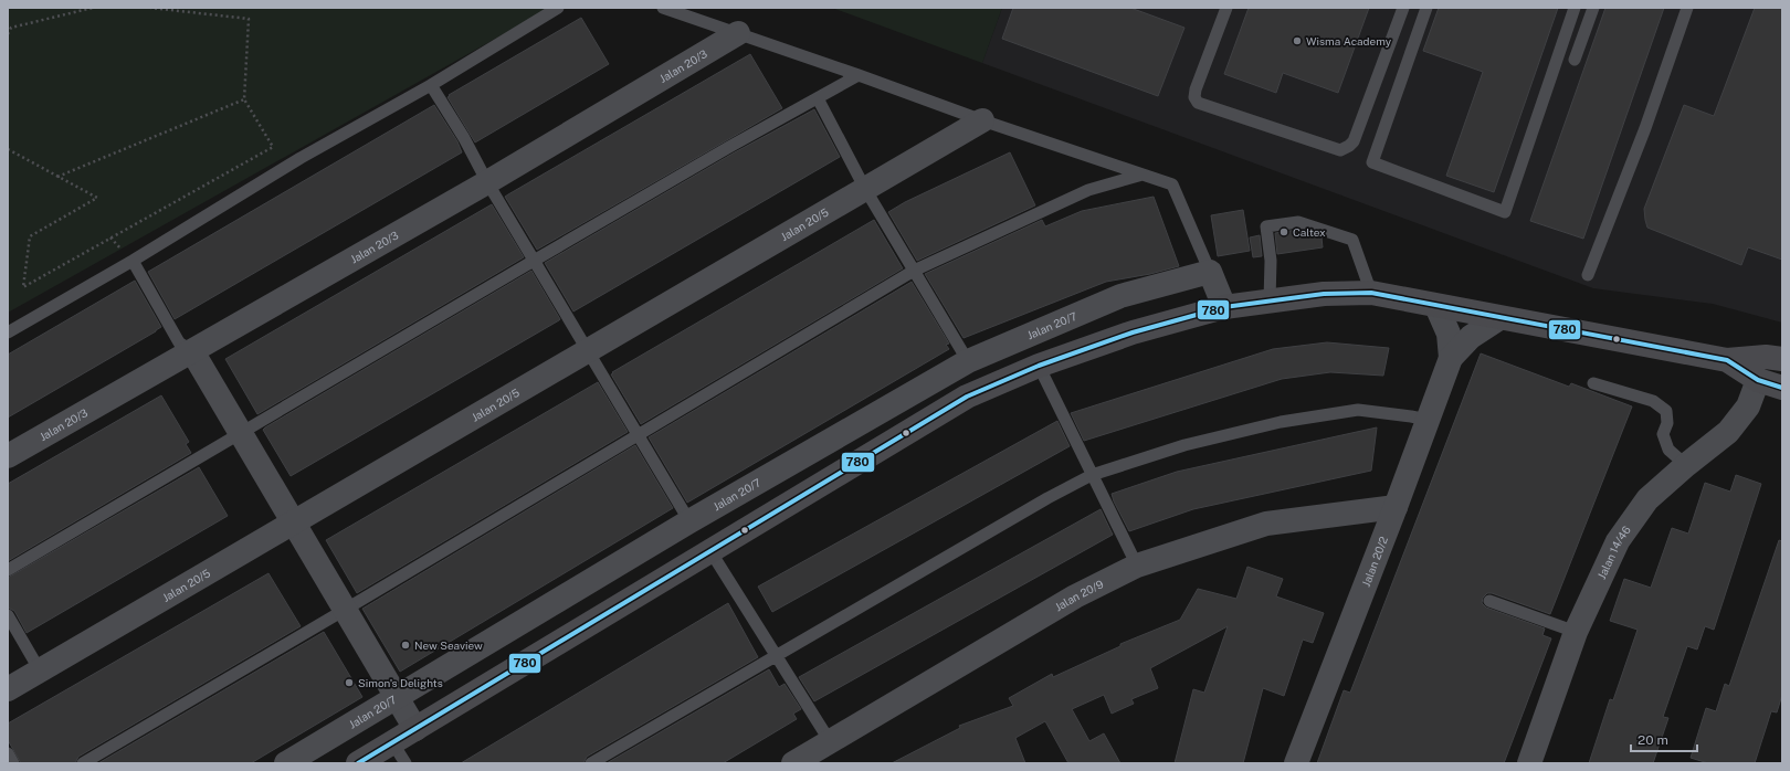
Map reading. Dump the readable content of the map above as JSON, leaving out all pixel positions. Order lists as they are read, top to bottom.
{
  "streets": {
    "street": [
      "Jalan 20/3",
      "Jalan 20/5",
      "Jalan 20/7",
      "Jalan 14/46",
      "Jalan 20/2",
      "Jalan 20/9"
    ]
  },
  "crossings": [
    ["Jalan 20/2", "Jalan 20/9"]
  ],
  "places": [
    "Wisma Academy",
    "Caltex",
    "New Seaview",
    "Simon's Delights"
  ],
  "lines": ["transit line 780"],
  "scale_bar": "20 m"
}
